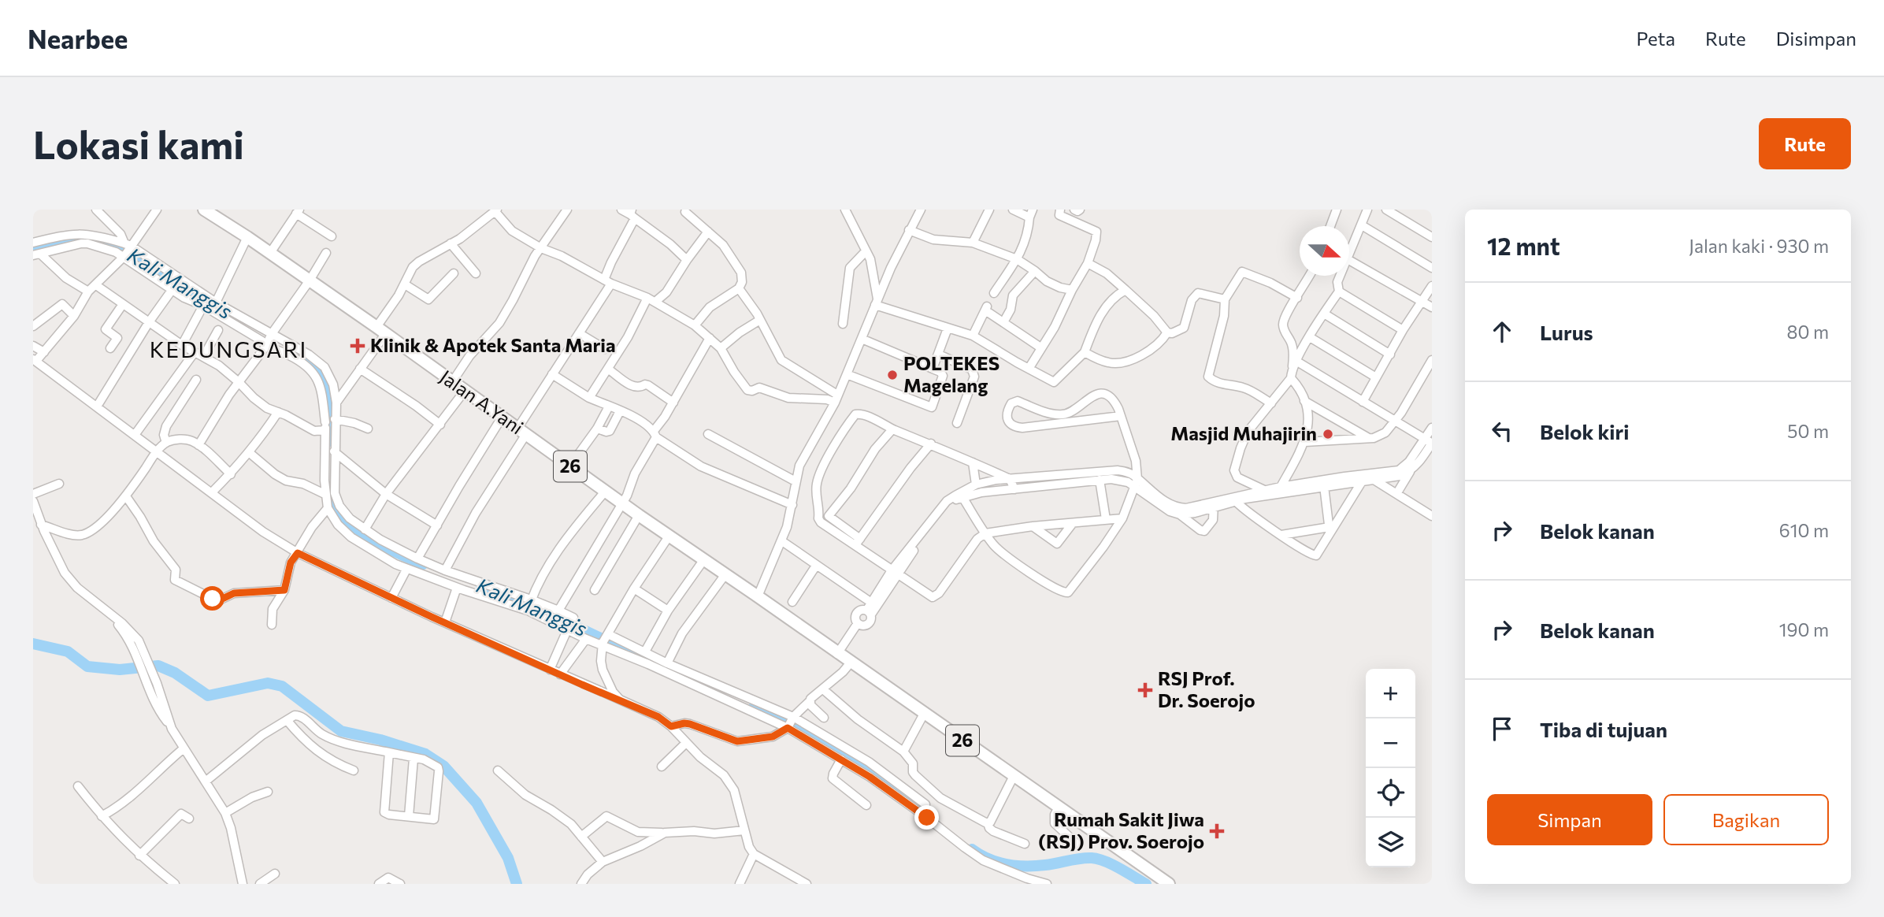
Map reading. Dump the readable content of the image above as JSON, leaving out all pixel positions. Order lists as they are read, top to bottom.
{
  "streets": {
    "highway": ["Jalan A.Yani", "26"]
  },
  "crossings": [
    ["Jalan A.Yani", "26"]
  ],
  "districts": ["KEDUNGSARI"],
  "water": ["Kali Manggis"],
  "places": {
    "health": ["Klinik & Apotek Santa Maria", "RSJ Prof. Dr. Soerojo", "Rumah Sakit Jiwa (RSJ) Prov. Soerojo"],
    "other": ["POLTEKES Magelang", "Masjid Muhajirin"]
  },
  "north": "right",
  "page": {
    "header": "Nearbee",
    "nav": ["Peta", "Rute", "Disimpan"],
    "buttons": [
      "Rute",
      ["Simpan", "Bagikan"]
    ],
    "title": "Lokasi kami",
    "heading": ["12 mnt", "Jalan kaki · 930 m"],
    "list": [
      ["Lurus", "80 m"],
      ["Belok kiri", "50 m"],
      ["Belok kanan", "610 m"],
      ["Belok kanan", "190 m"],
      "Tiba di tujuan"
    ],
    "map_buttons": ["+", "−"]
  }
}
